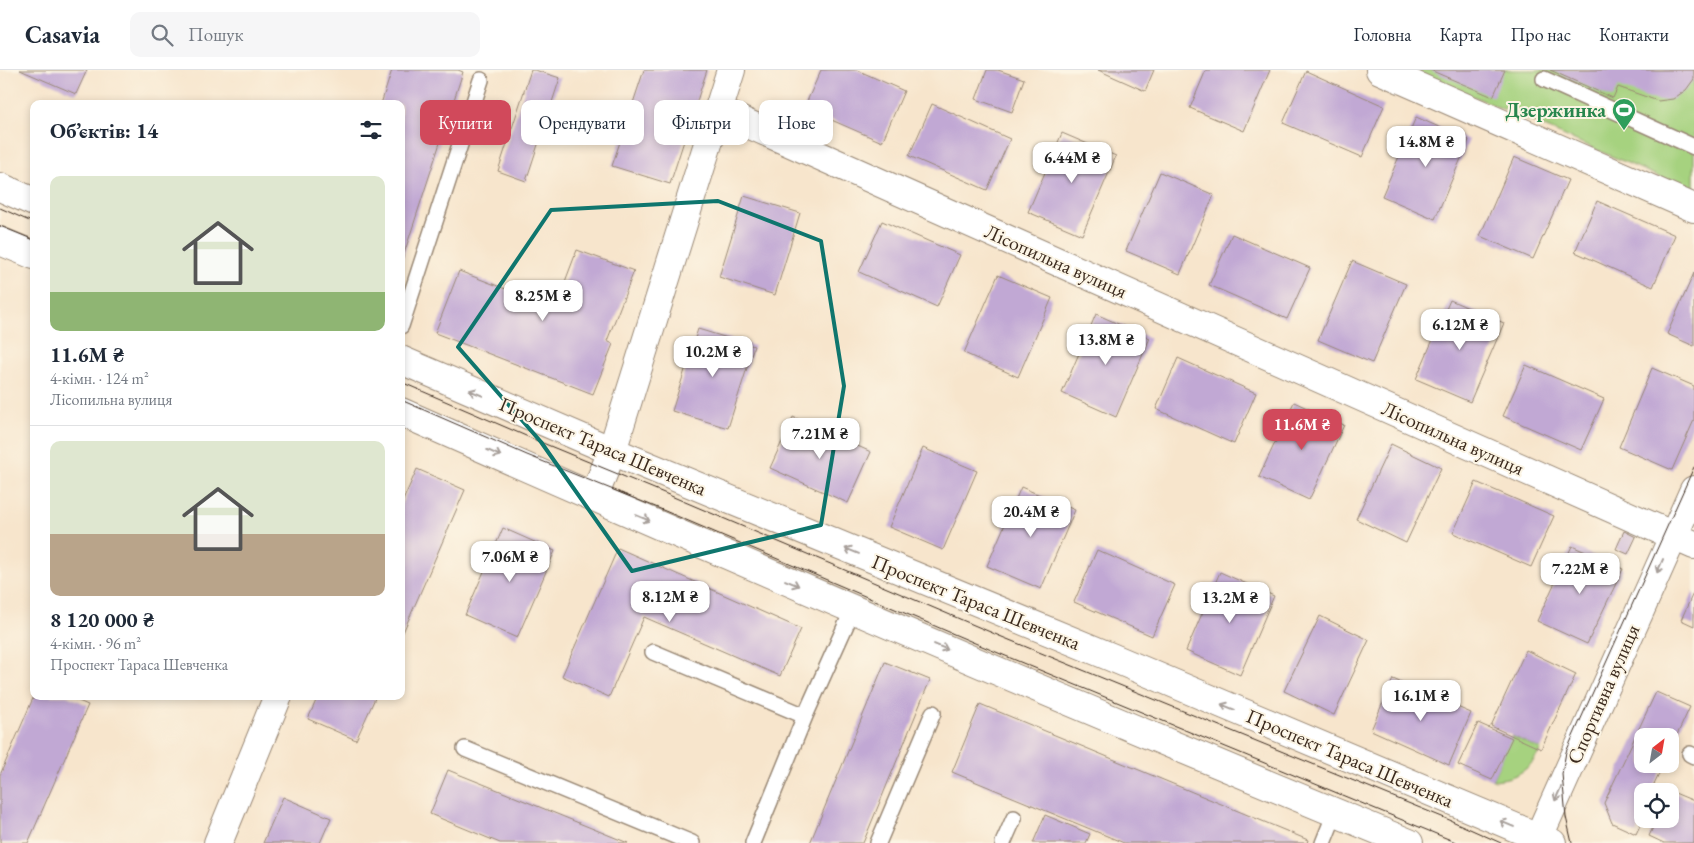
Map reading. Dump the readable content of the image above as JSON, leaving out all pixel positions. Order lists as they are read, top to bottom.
{
  "streets": {
    "main road": ["Лісопильна вулиця", "Проспект Тараса Шевченка", "Спортивна вулиця"]
  },
  "crossings": [
    ["Лісопильна вулиця", "Спортивна вулиця"],
    ["Проспект Тараса Шевченка", "Спортивна вулиця"]
  ],
  "one_way": ["Спортивна вулиця"],
  "places": {
    "sports": ["Дзержинка"]
  },
  "north": "top right",
  "page": {
    "header": "Casavia",
    "search": "Пошук",
    "nav": [
      "Головна",
      "Карта",
      "Про нас",
      "Контакти"
    ],
    "chip": [
      "Купити",
      "Орендувати",
      "Фільтри",
      "Нове"
    ],
    "heading": "Об’єктів: 14",
    "price": [
      "14.8M ₴",
      "6.44M ₴",
      "8.25M ₴",
      "6.12M ₴",
      "13.8M ₴",
      "10.2M ₴",
      "11.6M ₴",
      "7.21M ₴",
      "20.4M ₴",
      "7.06M ₴",
      "7.22M ₴",
      "8.12M ₴",
      "13.2M ₴",
      "16.1M ₴"
    ],
    "list": [
      {
        "name": "11.6M ₴",
        "note": "4-кімн. · 124 m² · Лісопильна вулиця"
      },
      {
        "name": "8 120 000 ₴",
        "note": "4-кімн. · 96 m² · Проспект Тараса Шевченка"
      }
    ]
  }
}
